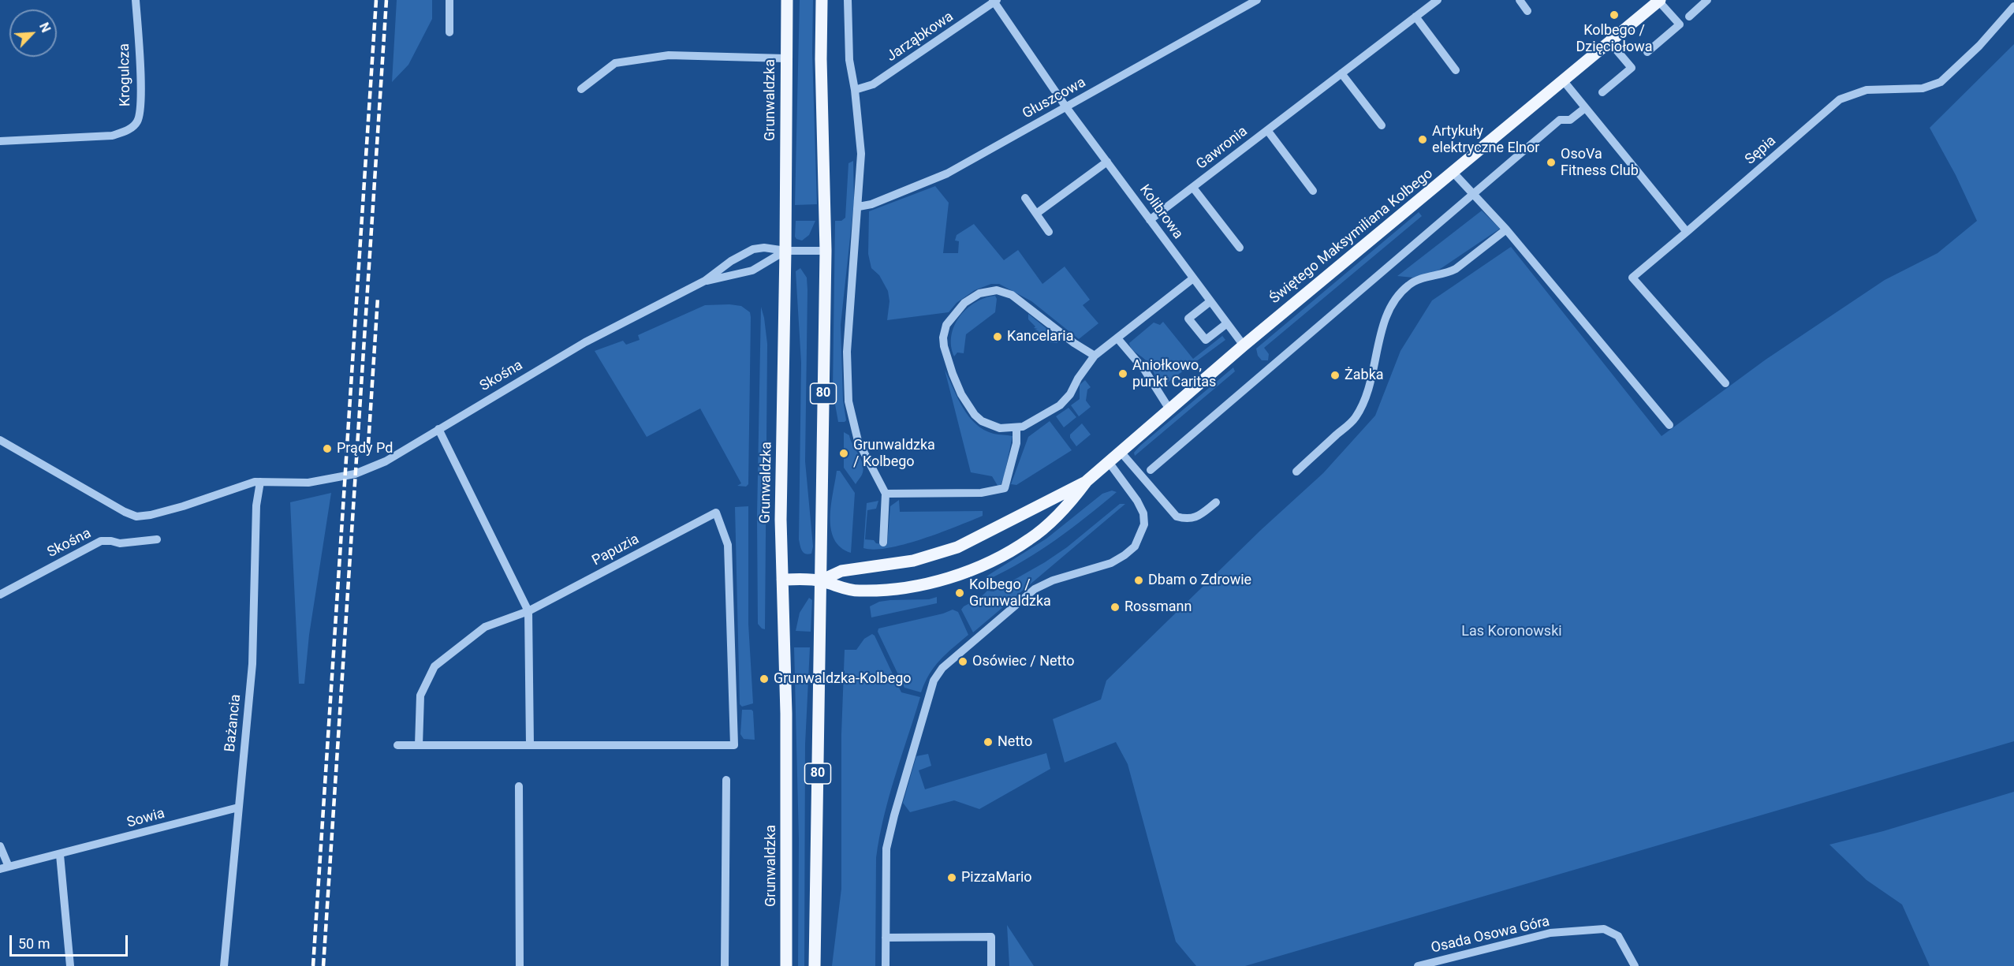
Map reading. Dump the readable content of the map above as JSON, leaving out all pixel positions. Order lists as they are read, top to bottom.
{
  "streets": {
    "main road": ["Grunwaldzka", "Świętego Maksymiliana Kolbego", "80"],
    "street": [
      "Jarząbkowa",
      "Krogulcza",
      "Głuszcowa",
      "Gawronia",
      "Sępia",
      "Kolibrowa",
      "Skośna",
      "Papuzia",
      "Bażancia",
      "Sowia",
      "Osada Osowa Góra"
    ]
  },
  "crossings": [
    ["Jarząbkowa", "Kolibrowa"],
    ["Głuszcowa", "Kolibrowa"],
    ["Grunwaldzka", "Świętego Maksymiliana Kolbego"],
    ["Grunwaldzka", "Skośna"],
    ["Gawronia", "Kolibrowa"],
    ["Kolibrowa", "Świętego Maksymiliana Kolbego"],
    ["Świętego Maksymiliana Kolbego", "80"],
    ["Skośna", "80"],
    ["Skośna", "Bażancia"],
    ["Bażancia", "Sowia"]
  ],
  "parks": ["Las Koronowski"],
  "places": [
    "Kolbego / Dzięciołowa",
    "Artykuły elektryczne Elnor",
    "OsoVa Fitness Club",
    "Kancelaria",
    "Aniołkowo, punkt Caritas",
    "Żabka",
    "Prądy Pd",
    "Grunwaldzka / Kolbego",
    "Dbam o Zdrowie",
    "Kolbego / Grunwaldzka",
    "Rossmann",
    "Osówiec / Netto",
    "Grunwaldzka-Kolbego",
    "Netto",
    "PizzaMario"
  ],
  "scale_bar": "50 m",
  "north": "top right"
}
